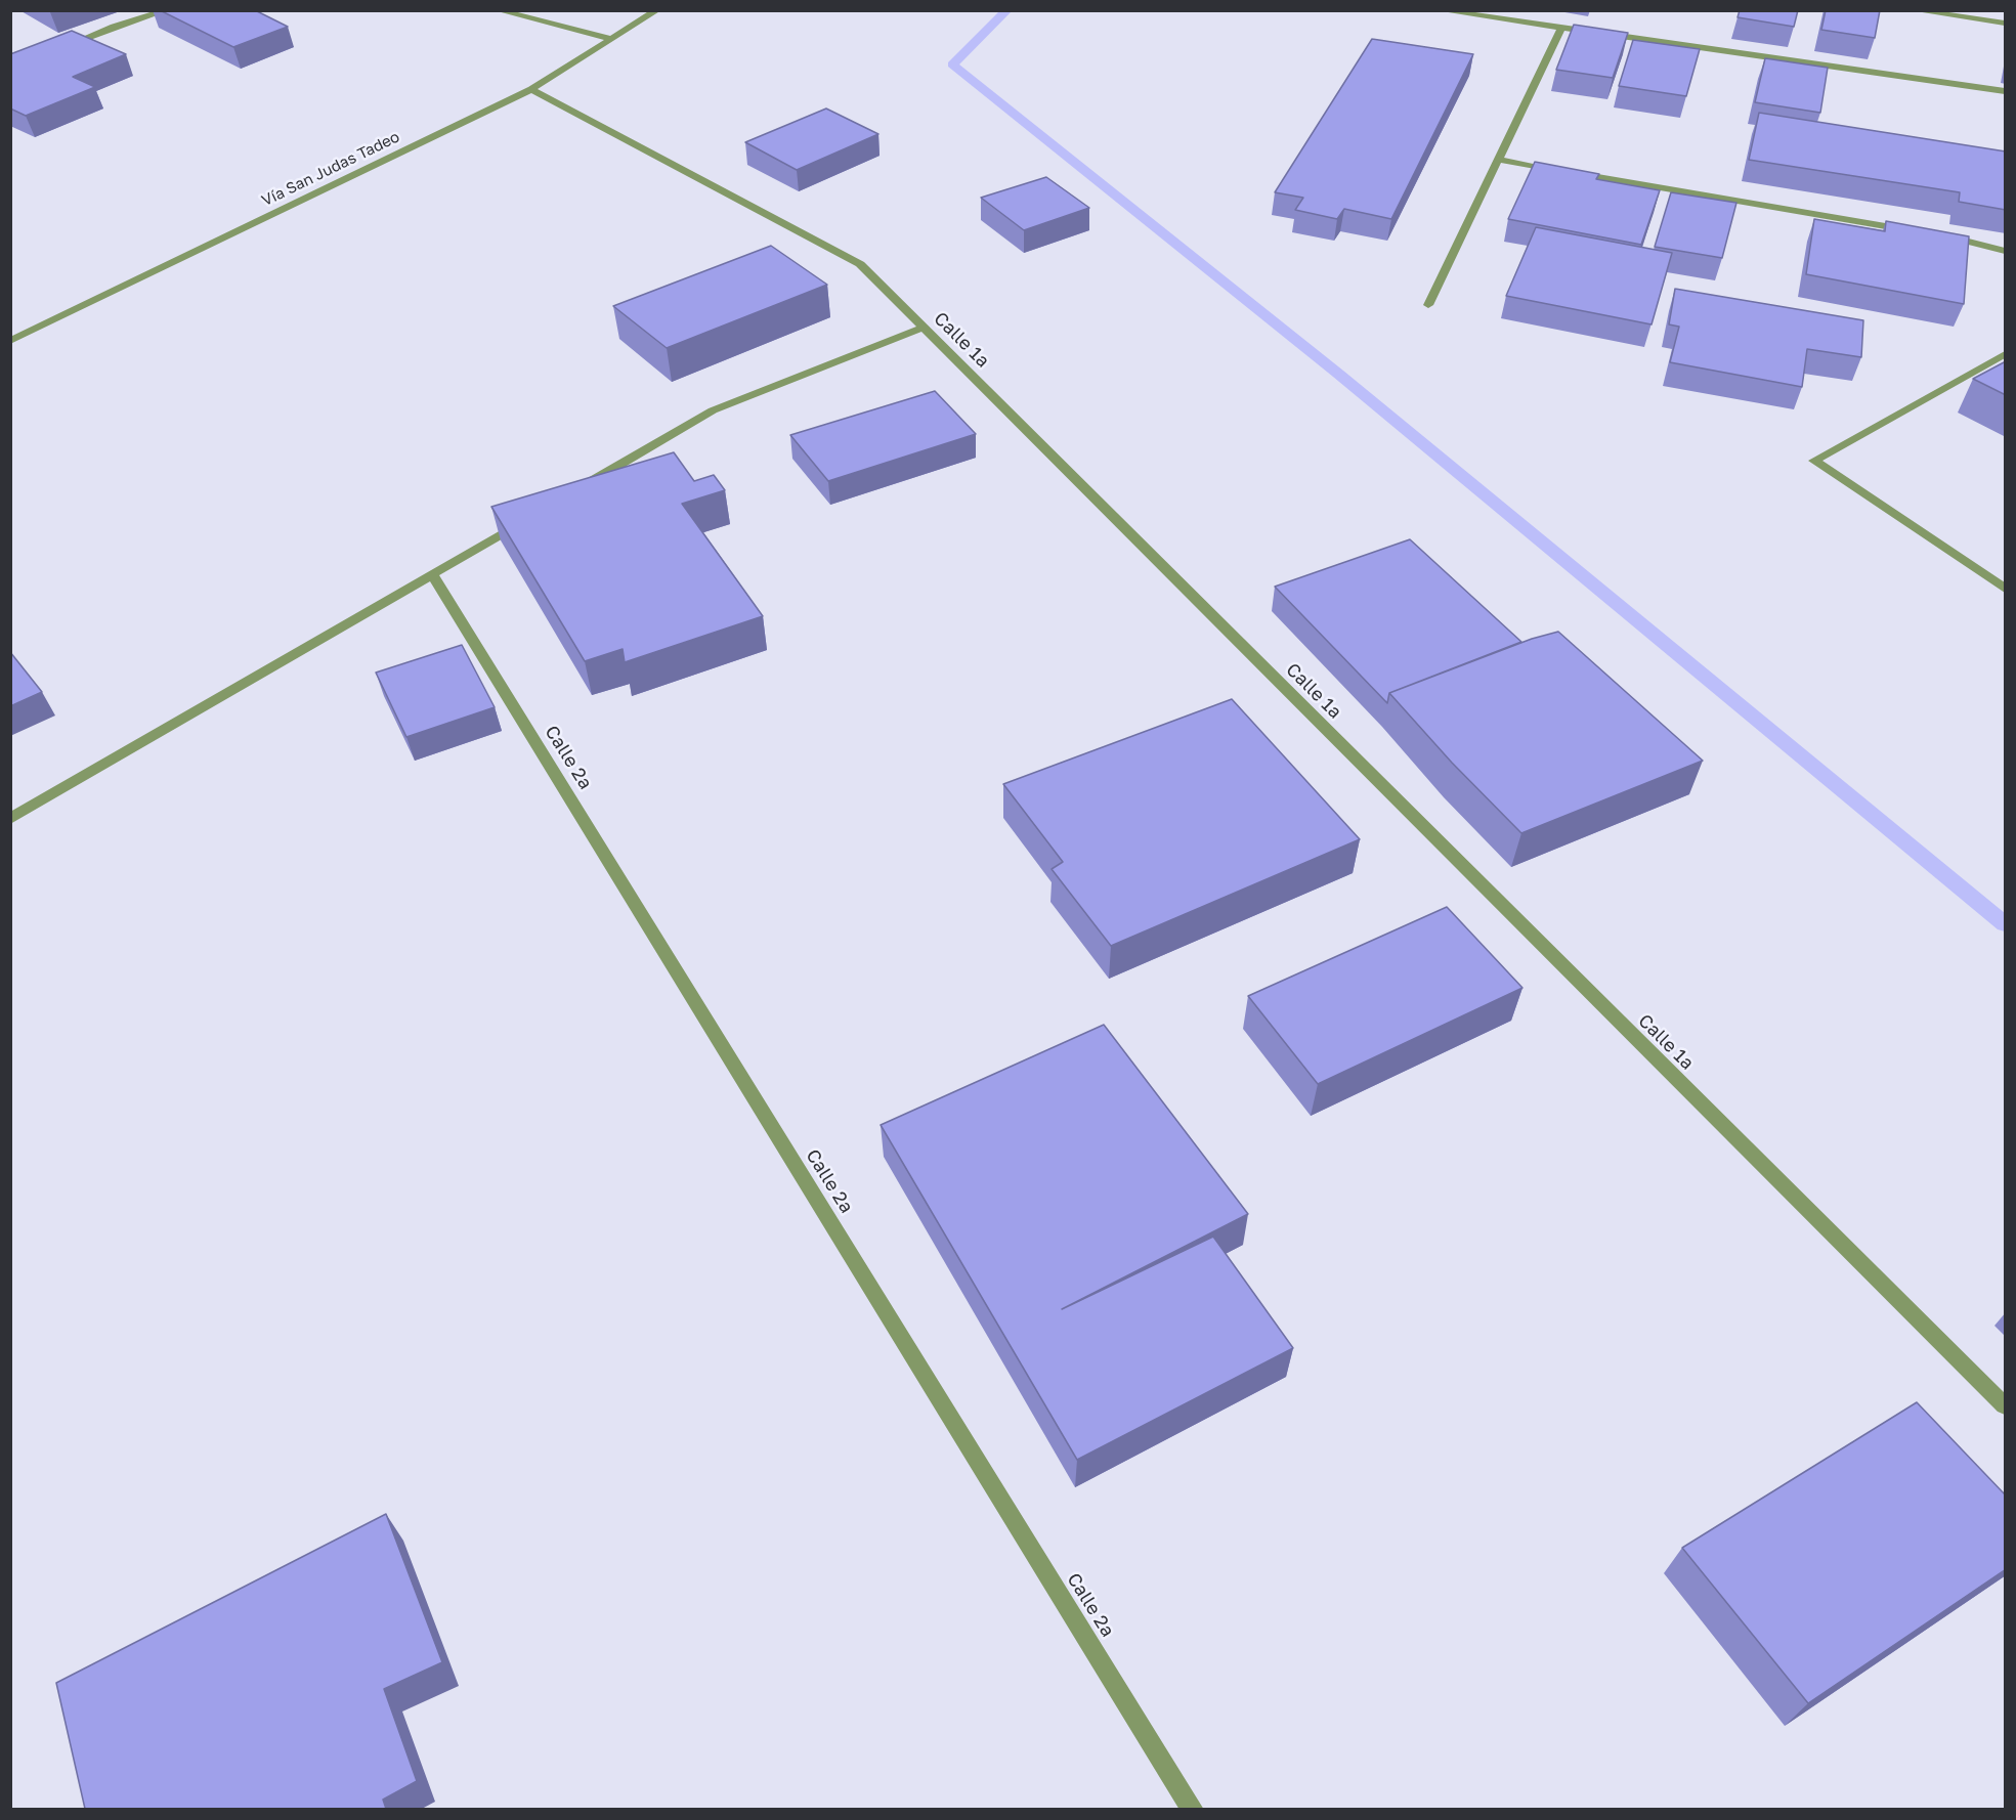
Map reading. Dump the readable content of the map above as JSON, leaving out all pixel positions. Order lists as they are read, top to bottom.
{
  "streets": {
    "street": ["Vía San Judas Tadeo", "Calle 1a", "Calle 2a"]
  },
  "crossings": [
    ["Vía San Judas Tadeo", "Calle 1a"]
  ]
}
